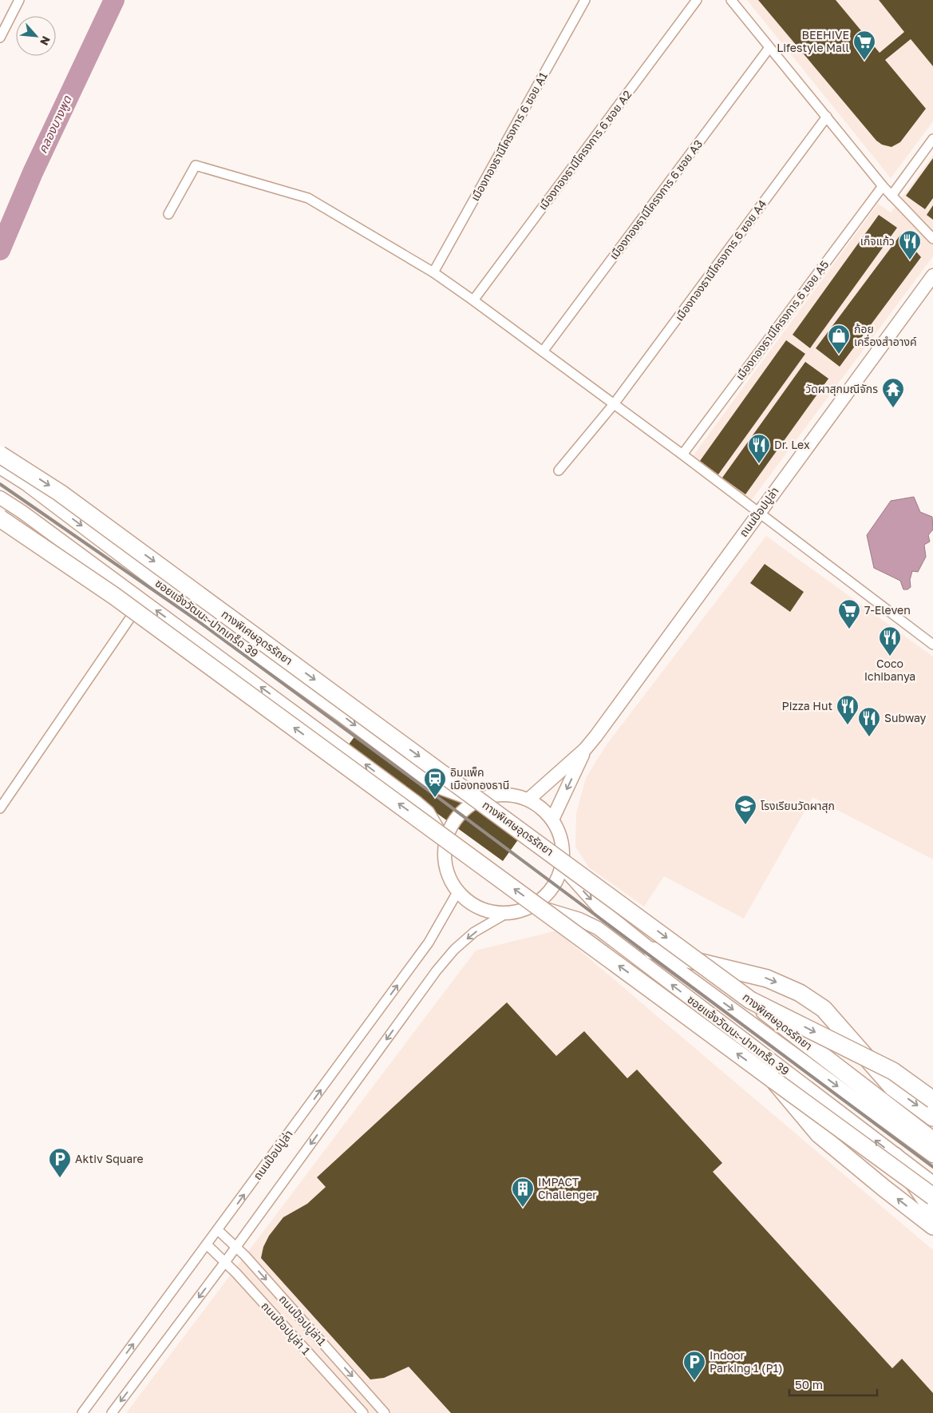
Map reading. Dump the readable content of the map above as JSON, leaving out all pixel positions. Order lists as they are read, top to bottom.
{
  "streets": {
    "highway": ["ทางพิเศษอุดรรัถยา"],
    "main road": ["ถนนป๊อปปูล่า", "ซอยแจ้งวัฒนะ-ปากเกร็ด 39"],
    "street": [
      "เมืองทองธานีโครงการ 6 ซอย A1",
      "เมืองทองธานีโครงการ 6 ซอย A2",
      "เมืองทองธานีโครงการ 6 ซอย A3",
      "เมืองทองธานีโครงการ 6 ซอย A4",
      "เมืองทองธานีโครงการ 6 ซอย A5",
      "ถนนป๊อปปูล่า1",
      "ถนนป๊อปปูล่า 1"
    ]
  },
  "crossings": [
    ["ถนนป๊อปปูล่า", "ซอยแจ้งวัฒนะ-ปากเกร็ด 39"],
    ["ถนนป๊อปปูล่า", "ถนนป๊อปปูล่า1"],
    ["ถนนป๊อปปูล่า", "ถนนป๊อปปูล่า 1"]
  ],
  "one_way": ["ถนนป๊อปปูล่า", "ถนนป๊อปปูล่า1"],
  "water": ["คลองบางพูด"],
  "places": {
    "supermarket": ["BEEHIVE Lifestyle Mall", "7-Eleven"],
    "restaurant": [
      "เก็จแก้ว",
      "Dr. Lex",
      "Coco Ichibanya",
      "Pizza Hut",
      "Subway"
    ],
    "shop": ["ก้อย เครื่องสำอางค์"],
    "temple": ["วัดผาสุกมณีจักร"],
    "station": ["อิมแพ็ค เมืองทองธานี"],
    "school or university": ["โรงเรียนวัดผาสุก"],
    "parking": ["Aktiv Square", "Indoor Parking 1 (P1)"],
    "building": ["IMPACT Challenger"]
  },
  "scale_bar": "50 m",
  "north": "bottom right"
}
